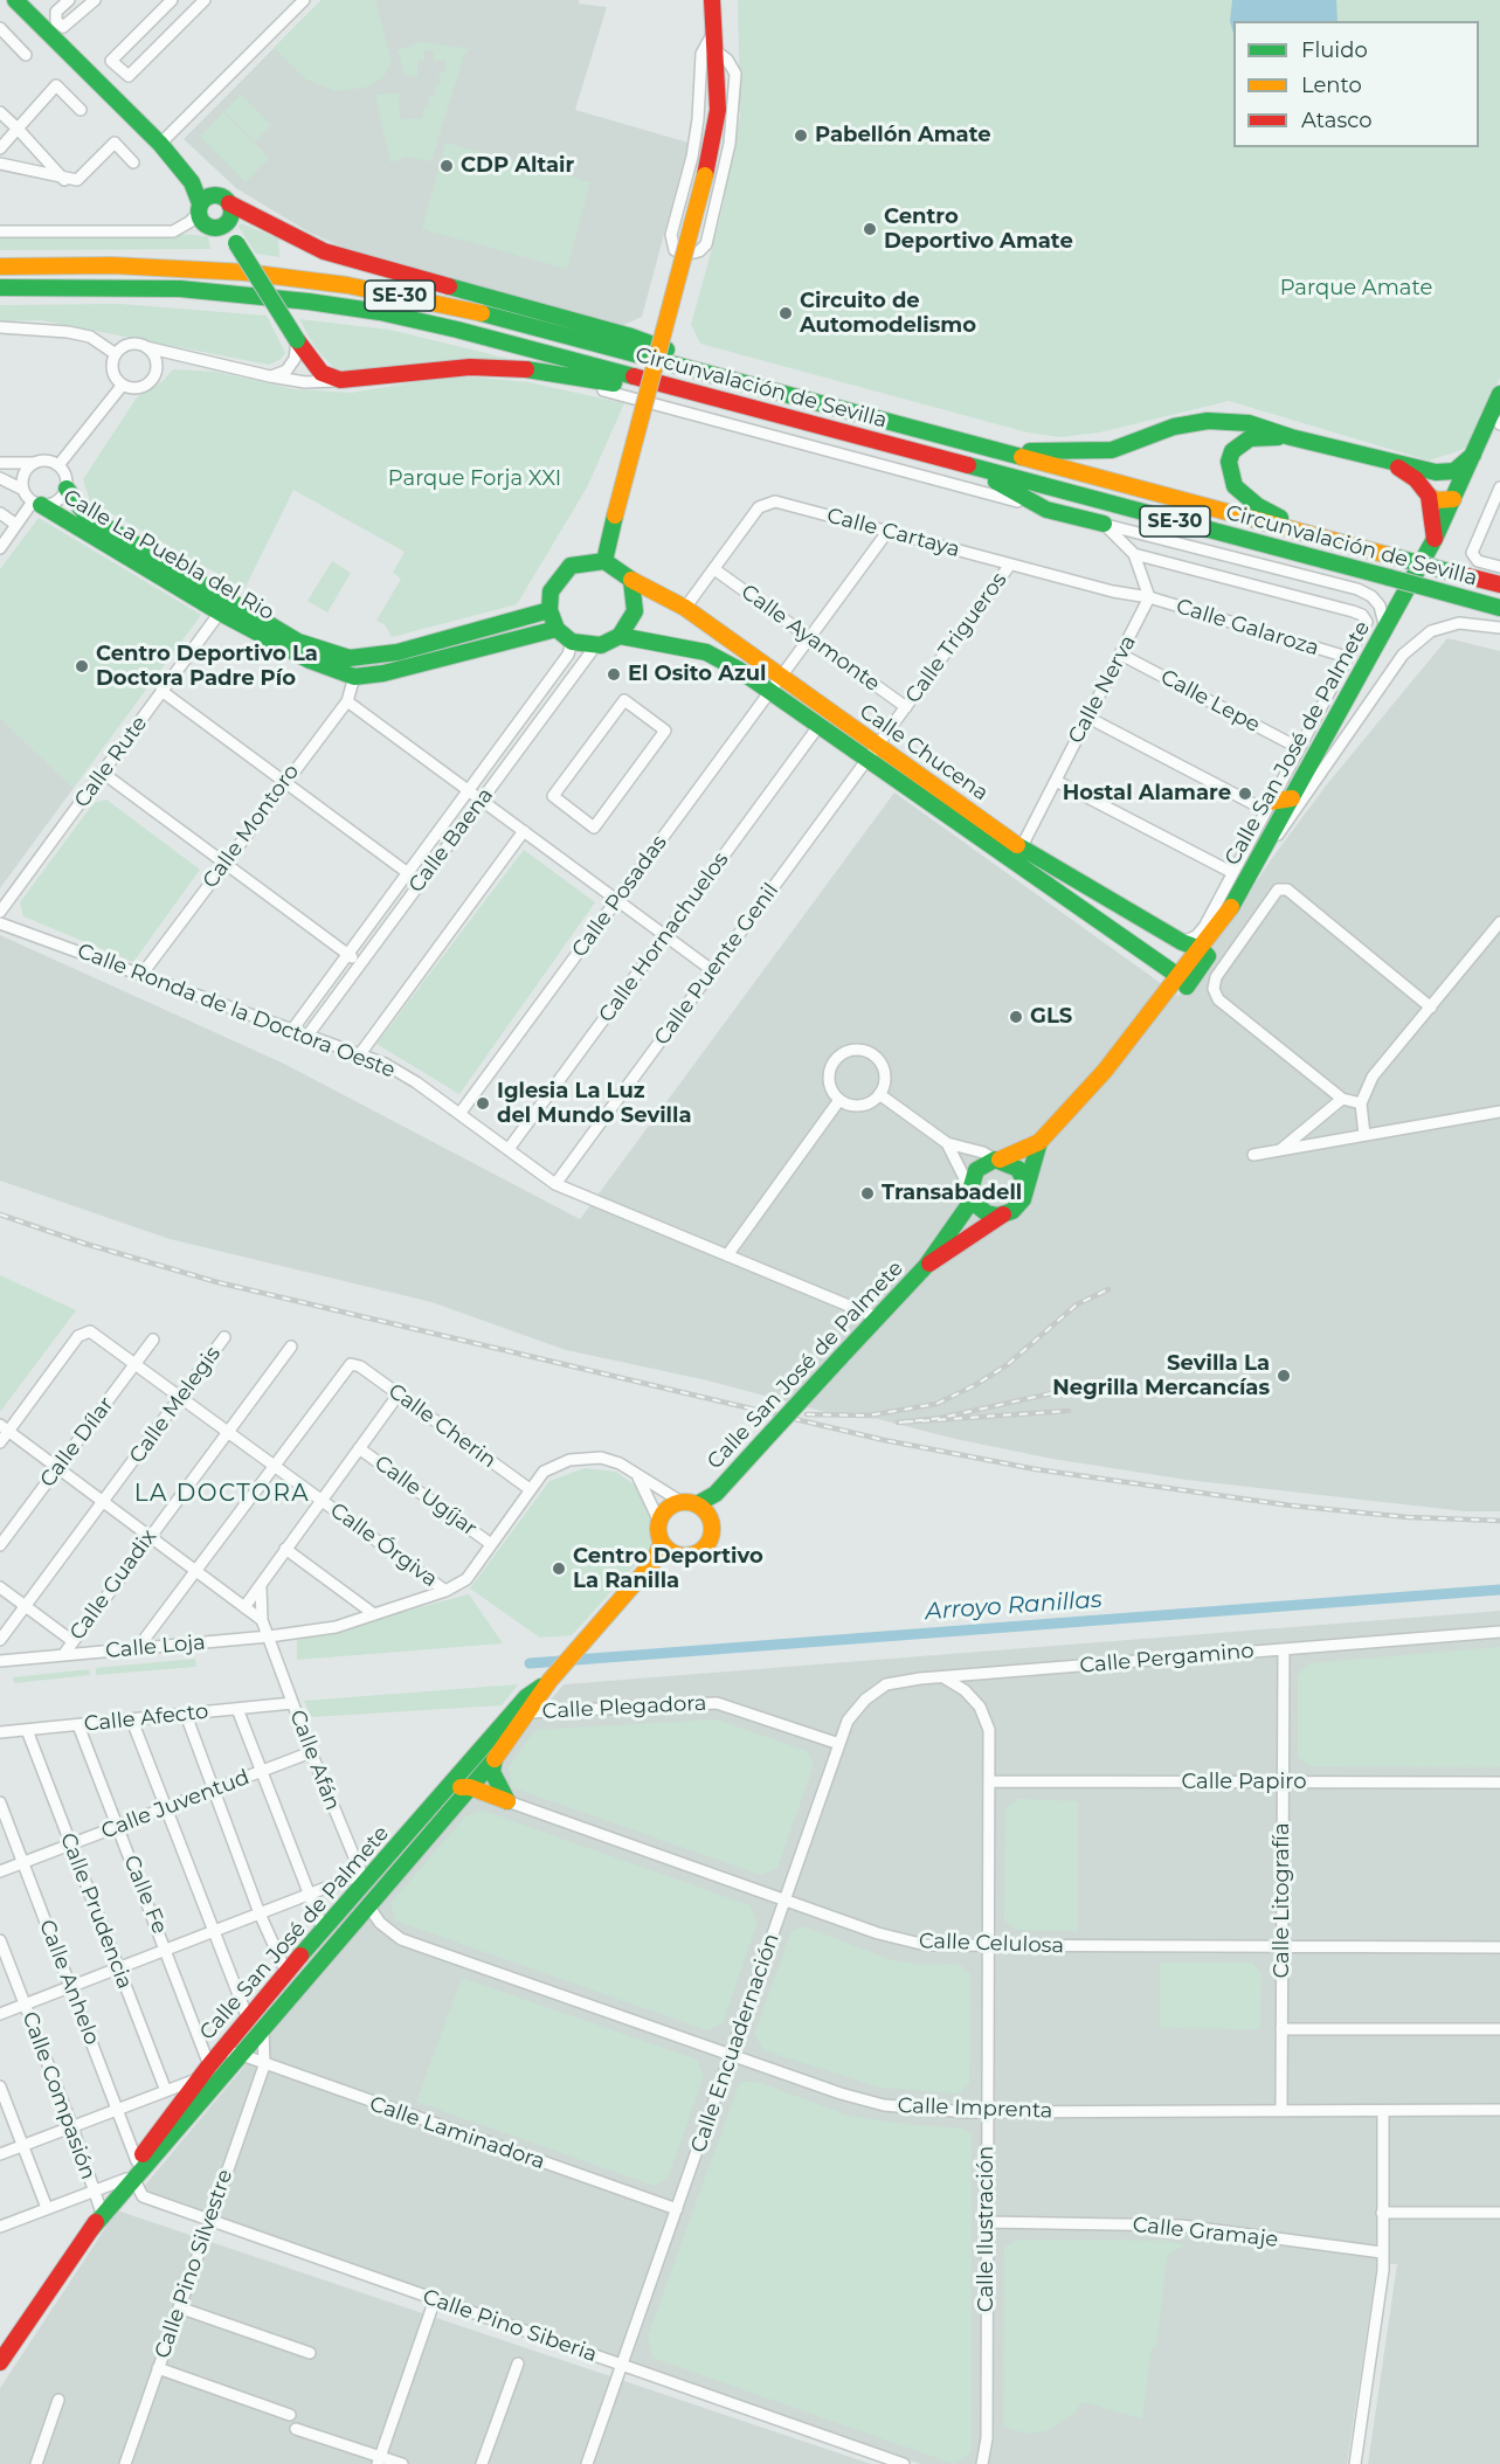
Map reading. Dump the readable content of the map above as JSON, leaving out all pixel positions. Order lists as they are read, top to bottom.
{
  "streets": {
    "main road": [
      "SE-30",
      "Circunvalación de Sevilla",
      "Calle La Puebla del Rio",
      "Calle San José de Palmete",
      "Calle Chucena"
    ],
    "street": [
      "Calle Cartaya",
      "Calle Galaroza",
      "Calle Ayamonte",
      "Calle Trigueros",
      "Calle Nerva",
      "Calle Lepe",
      "Calle Rute",
      "Calle Montoro",
      "Calle Baena",
      "Calle Posadas",
      "Calle Hornachuelos",
      "Calle Puente Genil",
      "Calle Ronda de la Doctora Oeste",
      "Calle Melegis",
      "Calle Cherin",
      "Calle Dílar",
      "Calle Ugíjar",
      "Calle Órgiva",
      "Calle Guadix",
      "Calle Loja",
      "Calle Pergamino",
      "Calle Plegadora",
      "Calle Afecto",
      "Calle Afán",
      "Calle Papiro",
      "Calle Juventud",
      "Calle Fe",
      "Calle Litografía",
      "Calle Prudencia",
      "Calle Celulosa",
      "Calle Anhelo",
      "Calle Encuadernación",
      "Calle Compasión",
      "Calle Imprenta",
      "Calle Laminadora",
      "Calle Ilustración",
      "Calle Gramaje",
      "Calle Pino Silvestre",
      "Calle Pino Siberia"
    ]
  },
  "crossings": [
    ["Calle Cartaya", "Calle Galaroza"],
    ["Calle Cartaya", "Calle Ayamonte"],
    ["Calle Cartaya", "Calle Trigueros"],
    ["Calle Cartaya", "Calle Nerva"],
    ["Calle Cartaya", "Calle Chucena"],
    ["Calle Cartaya", "Calle Posadas"],
    ["Calle La Puebla del Rio", "Calle Chucena"],
    ["Calle La Puebla del Rio", "Calle Rute"],
    ["Calle La Puebla del Rio", "Calle Montoro"],
    ["Calle La Puebla del Rio", "Calle Baena"],
    ["Calle Galaroza", "Calle Nerva"],
    ["Calle Galaroza", "Calle San José de Palmete"],
    ["Calle Ayamonte", "Calle Trigueros"],
    ["Calle Ayamonte", "Calle Posadas"],
    ["Calle Trigueros", "Calle Chucena"],
    ["Calle Trigueros", "Calle Puente Genil"],
    ["Calle Nerva", "Calle Lepe"],
    ["Calle Nerva", "Calle Chucena"],
    ["Calle Lepe", "Calle San José de Palmete"],
    ["Calle San José de Palmete", "Calle Chucena"],
    ["Calle San José de Palmete", "Calle Ronda de la Doctora Oeste"],
    ["Calle San José de Palmete", "Calle Loja"],
    ["Calle San José de Palmete", "Calle Plegadora"],
    ["Calle San José de Palmete", "Calle Afán"],
    ["Calle San José de Palmete", "Calle Fe"],
    ["Calle San José de Palmete", "Calle Anhelo"],
    ["Calle San José de Palmete", "Calle Compasión"],
    ["Calle San José de Palmete", "Calle Imprenta"],
    ["Calle San José de Palmete", "Calle Laminadora"],
    ["Calle San José de Palmete", "Calle Pino Siberia"],
    ["Calle Chucena", "Calle Baena"],
    ["Calle Chucena", "Calle Posadas"],
    ["Calle Chucena", "Calle Hornachuelos"],
    ["Calle Chucena", "Calle Puente Genil"],
    ["Calle Montoro", "Calle Ronda de la Doctora Oeste"],
    ["Calle Baena", "Calle Ronda de la Doctora Oeste"],
    ["Calle Posadas", "Calle Ronda de la Doctora Oeste"],
    ["Calle Hornachuelos", "Calle Ronda de la Doctora Oeste"],
    ["Calle Puente Genil", "Calle Ronda de la Doctora Oeste"],
    ["Calle Melegis", "Calle Órgiva"],
    ["Calle Cherin", "Calle Órgiva"],
    ["Calle Cherin", "Calle Loja"],
    ["Calle Dílar", "Calle Órgiva"],
    ["Calle Ugíjar", "Calle Loja"],
    ["Calle Órgiva", "Calle Guadix"],
    ["Calle Órgiva", "Calle Loja"],
    ["Calle Guadix", "Calle Loja"],
    ["Calle Loja", "Calle Afán"],
    ["Calle Pergamino", "Calle Litografía"],
    ["Calle Pergamino", "Calle Encuadernación"],
    ["Calle Pergamino", "Calle Ilustración"],
    ["Calle Plegadora", "Calle Encuadernación"],
    ["Calle Afecto", "Calle Afán"],
    ["Calle Afecto", "Calle Fe"],
    ["Calle Afecto", "Calle Prudencia"],
    ["Calle Afán", "Calle Juventud"],
    ["Calle Papiro", "Calle Litografía"],
    ["Calle Papiro", "Calle Ilustración"],
    ["Calle Juventud", "Calle Fe"],
    ["Calle Juventud", "Calle Prudencia"],
    ["Calle Juventud", "Calle Anhelo"],
    ["Calle Litografía", "Calle Celulosa"],
    ["Calle Litografía", "Calle Imprenta"],
    ["Calle Celulosa", "Calle Encuadernación"],
    ["Calle Celulosa", "Calle Ilustración"],
    ["Calle Encuadernación", "Calle Imprenta"],
    ["Calle Encuadernación", "Calle Laminadora"],
    ["Calle Encuadernación", "Calle Pino Siberia"],
    ["Calle Imprenta", "Calle Ilustración"],
    ["Calle Laminadora", "Calle Pino Silvestre"],
    ["Calle Ilustración", "Calle Gramaje"],
    ["Calle Pino Silvestre", "Calle Pino Siberia"]
  ],
  "districts": ["LA DOCTORA"],
  "water": ["Arroyo Ranillas"],
  "parks": ["Parque Amate", "Parque Forja XXI"],
  "places": [
    "Pabellón Amate",
    "CDP Altair",
    "Centro Deportivo Amate",
    "Circuito de Automodelismo",
    "Centro Deportivo La Doctora Padre Pío",
    "El Osito Azul",
    "Hostal Alamare",
    "GLS",
    "Iglesia La Luz del Mundo Sevilla",
    "Transabadell",
    "Sevilla La Negrilla Mercancías",
    "Centro Deportivo La Ranilla"
  ],
  "legend": ["Fluido", "Lento", "Atasco"]
}
